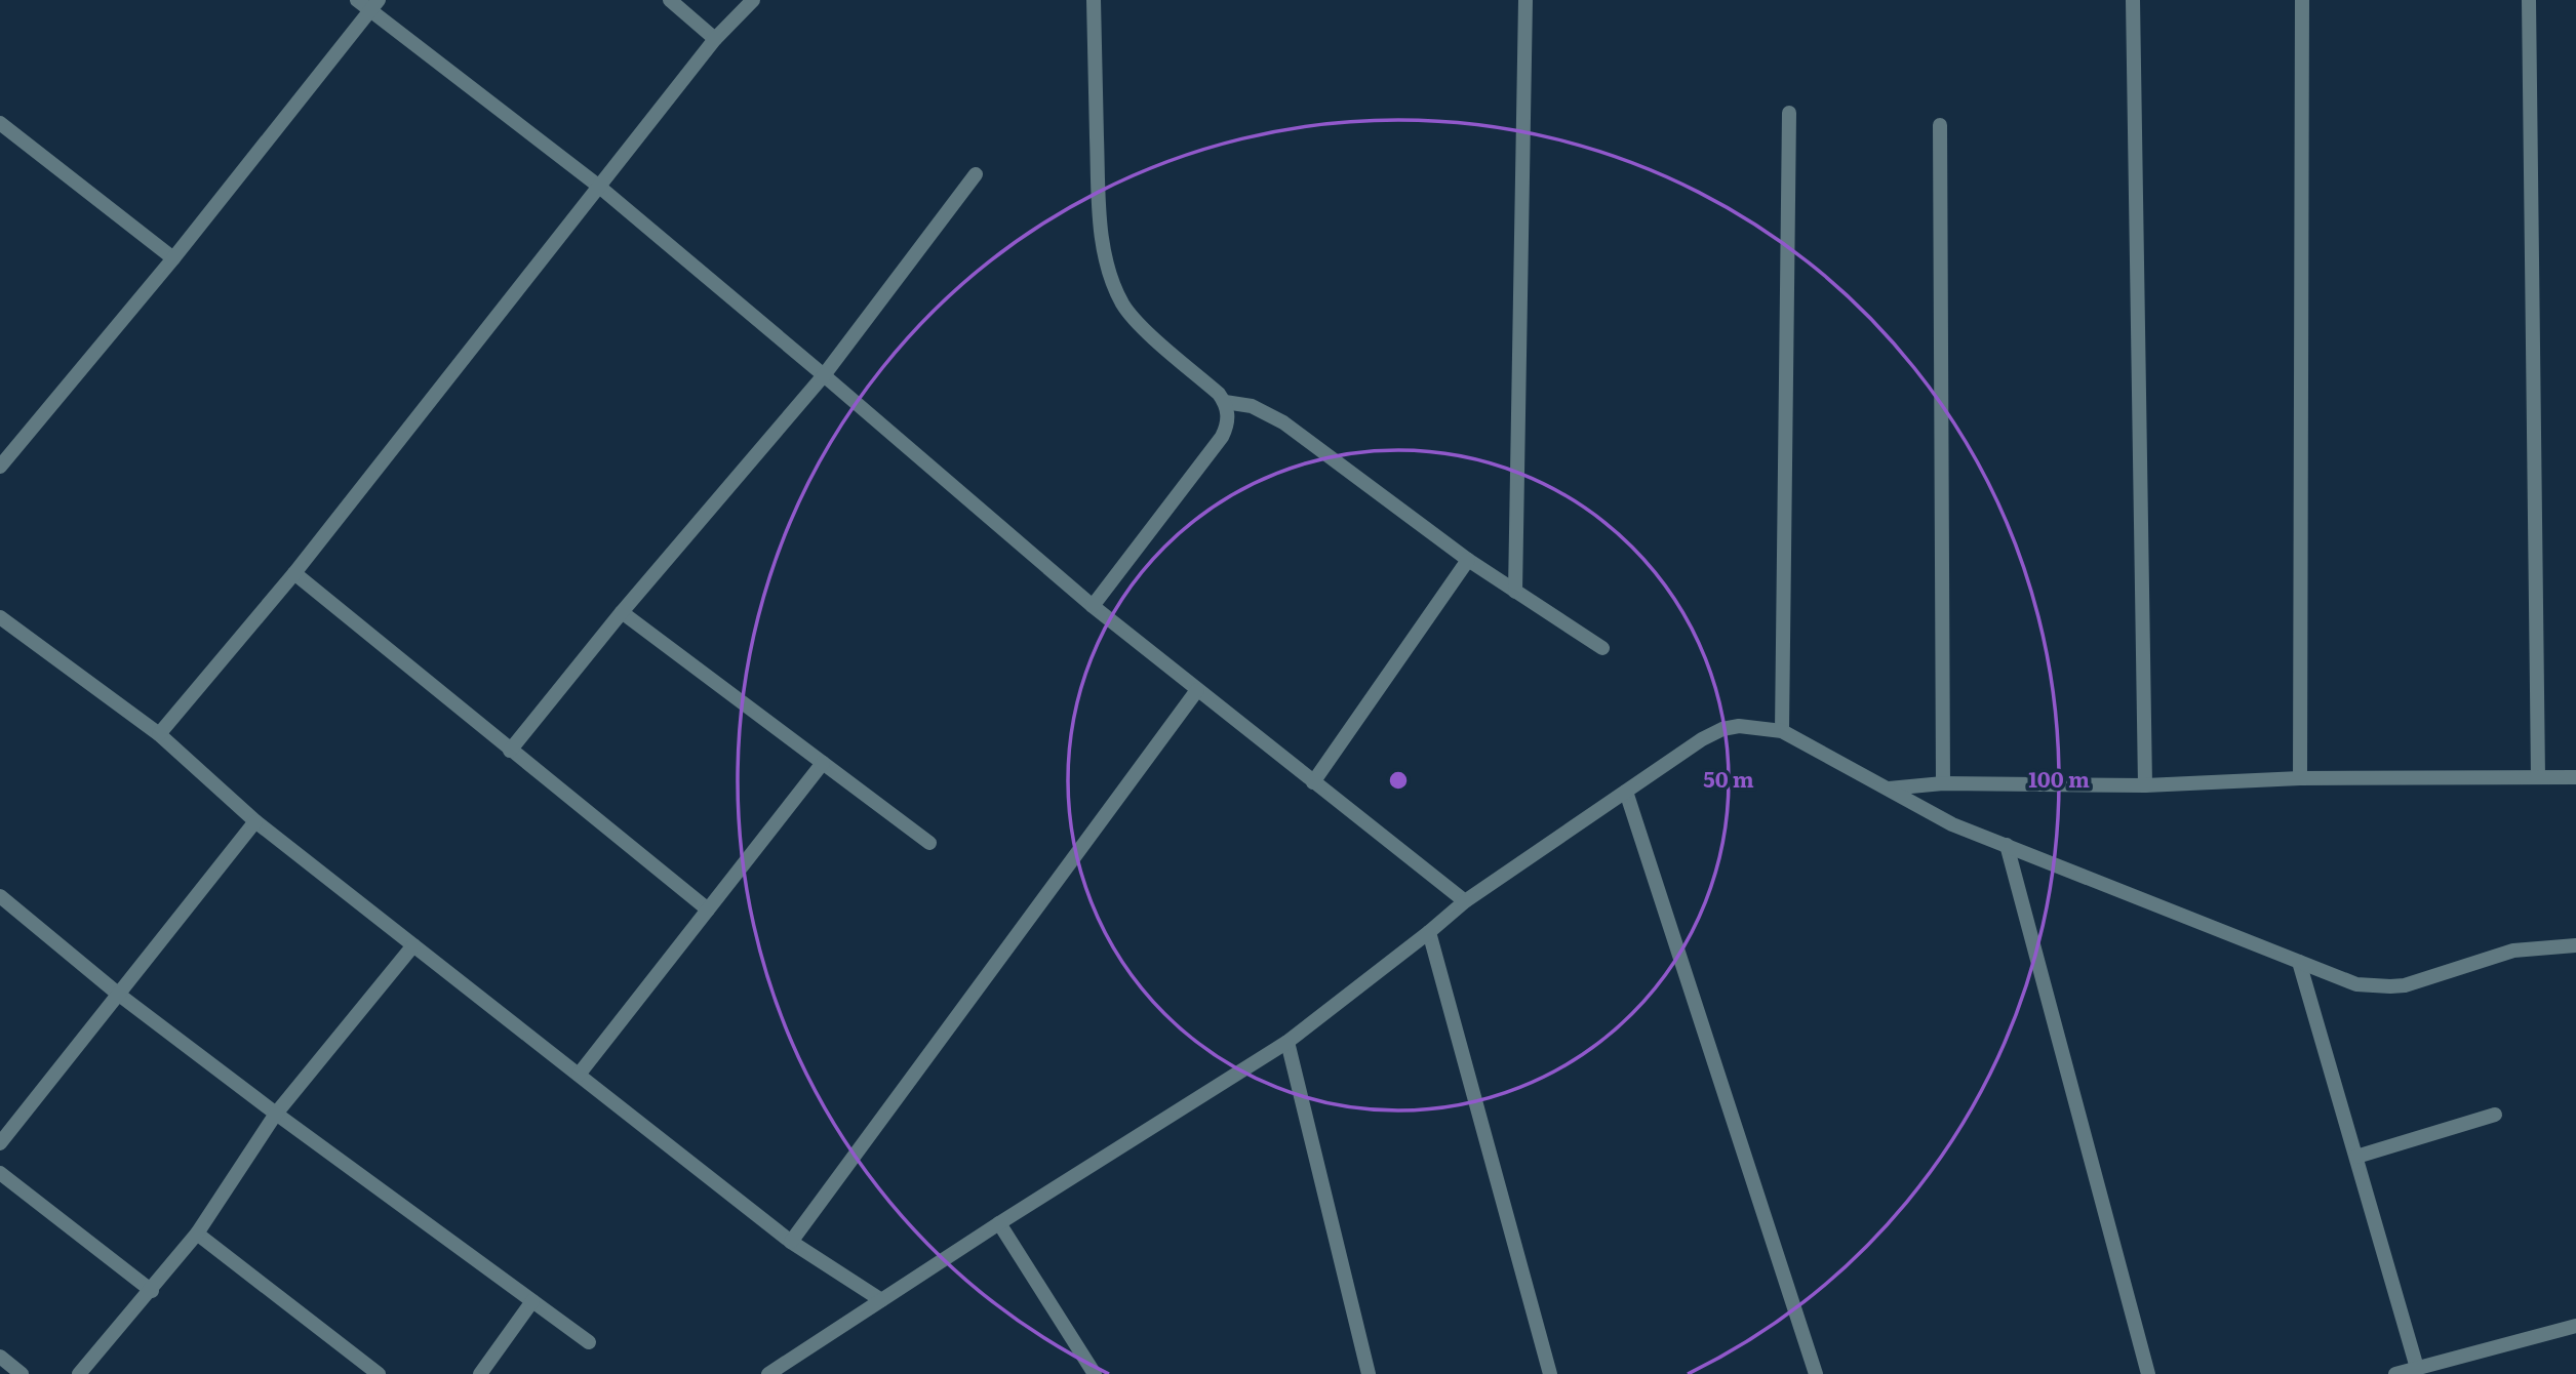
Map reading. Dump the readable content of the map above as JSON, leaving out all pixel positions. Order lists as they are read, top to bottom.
{
  "rings": ["50 m", "100 m"]
}
